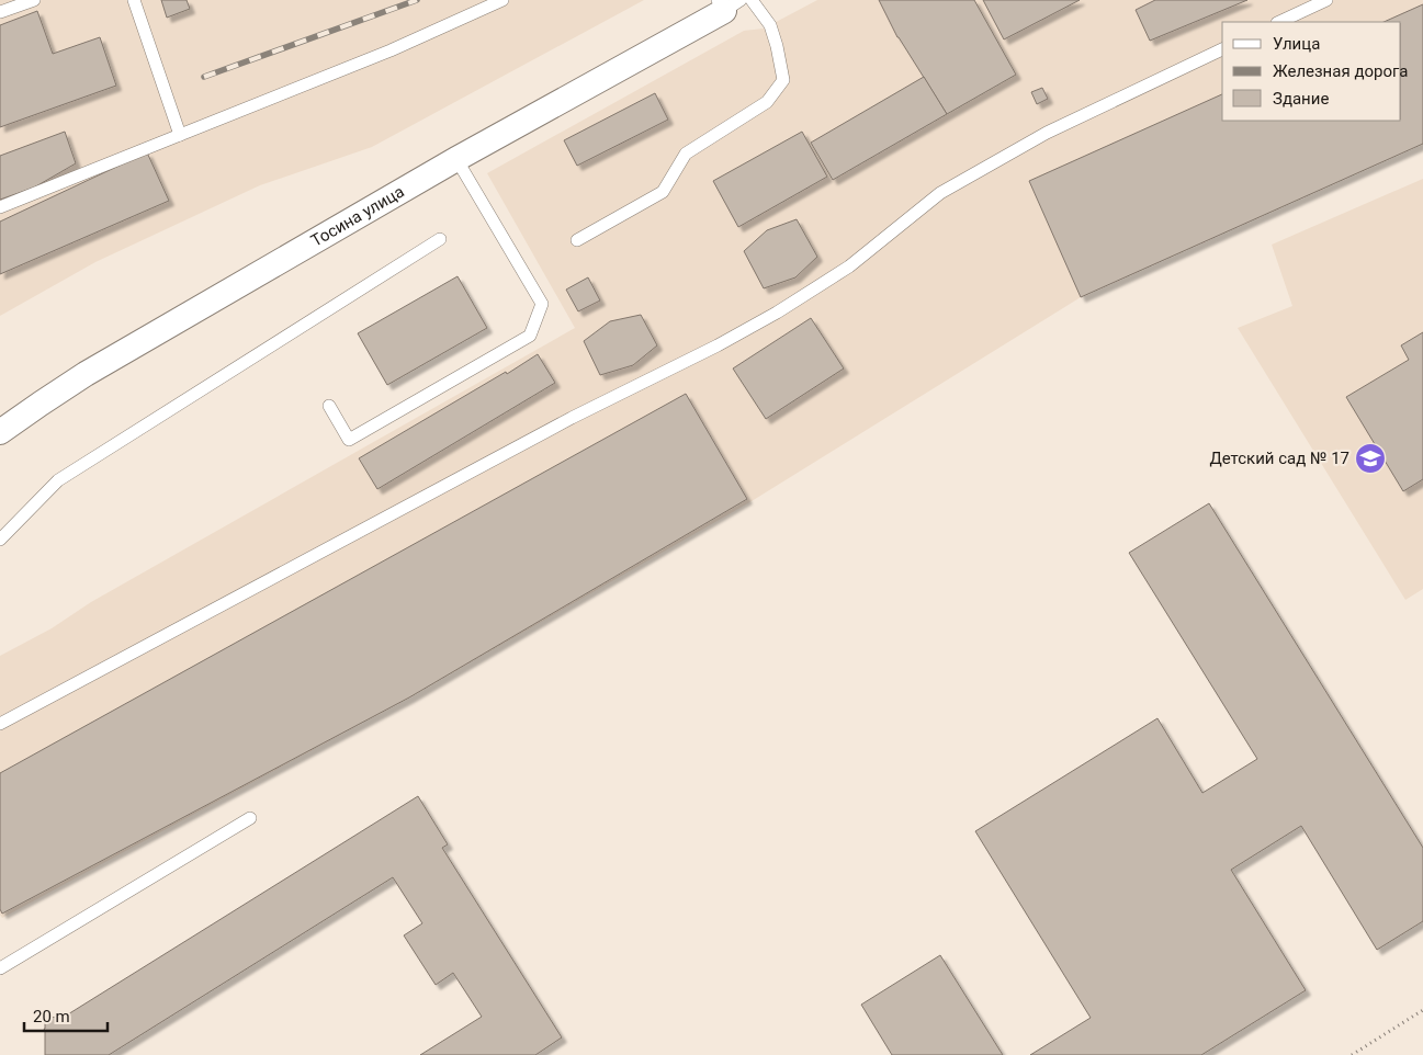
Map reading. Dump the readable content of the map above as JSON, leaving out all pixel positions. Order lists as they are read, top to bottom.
{
  "streets": {
    "street": ["Тосина улица"]
  },
  "places": {
    "school or university": ["Детский сад № 17"]
  },
  "legend": ["Улица", "Железная дорога", "Здание"],
  "scale_bar": "20 m"
}
